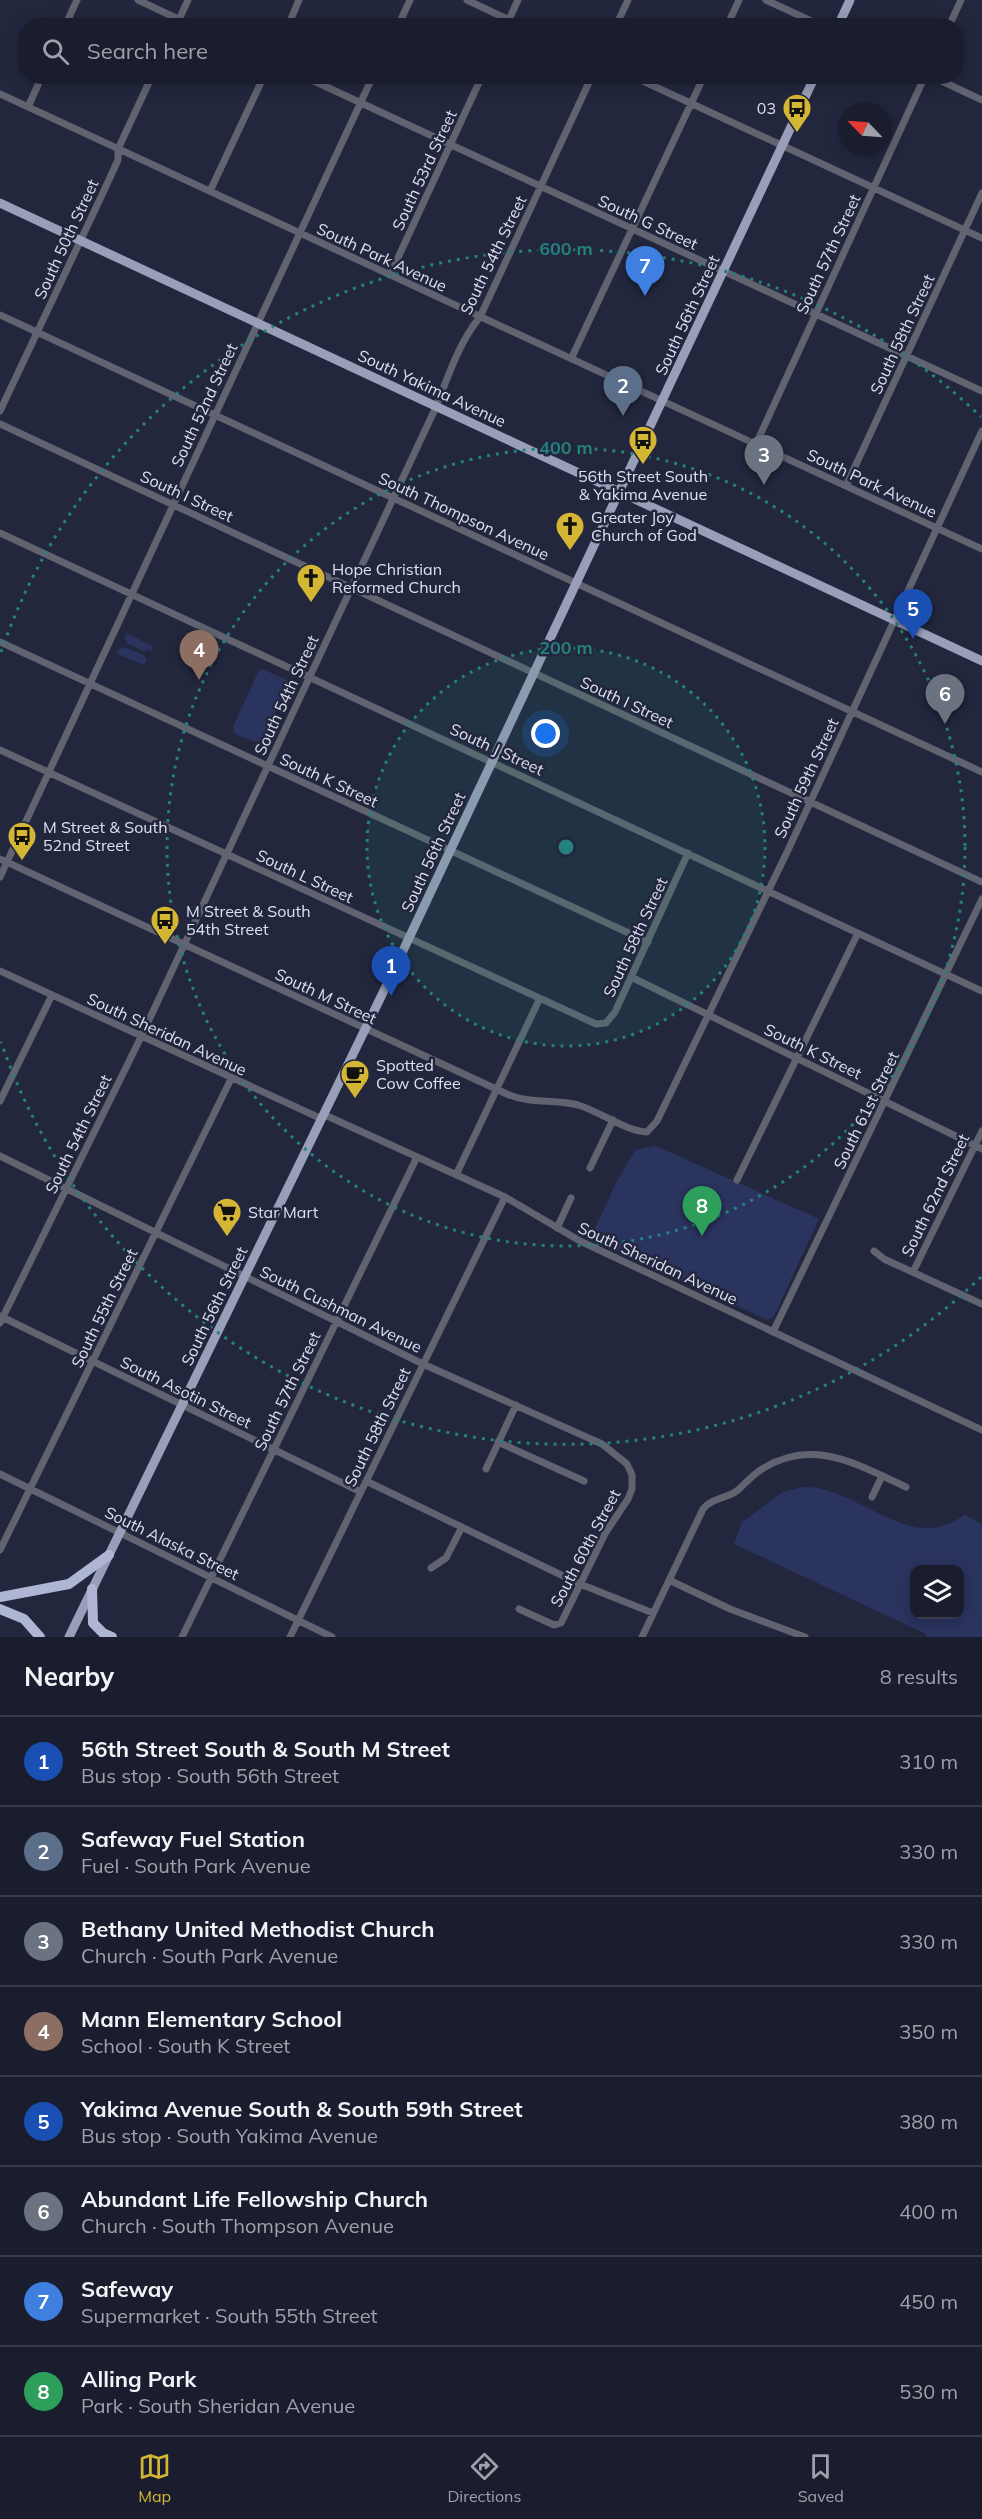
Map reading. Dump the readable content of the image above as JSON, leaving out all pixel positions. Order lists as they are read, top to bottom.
{
  "streets": {
    "main road": ["South 56th Street", "South Yakima Avenue"],
    "street": [
      "South 53rd Street",
      "South G Street",
      "South 50th Street",
      "South 57th Street",
      "South 54th Street",
      "South Park Avenue",
      "South 58th Street",
      "South 52nd Street",
      "South I Street",
      "South Thompson Avenue",
      "South J Street",
      "South 59th Street",
      "South K Street",
      "South L Street",
      "South M Street",
      "South Sheridan Avenue",
      "South 61st Street",
      "South 62nd Street",
      "South 55th Street",
      "South Cushman Avenue",
      "South Asotin Street",
      "South Alaska Street",
      "South 60th Street"
    ]
  },
  "crossings": [
    ["South 53rd Street", "South G Street"],
    ["South 53rd Street", "South Park Avenue"],
    ["South G Street", "South 57th Street"],
    ["South G Street", "South 54th Street"],
    ["South G Street", "South 56th Street"],
    ["South G Street", "South 58th Street"],
    ["South G Street", "South 52nd Street"],
    ["South 50th Street", "South Park Avenue"],
    ["South 50th Street", "South Yakima Avenue"],
    ["South 50th Street", "South Thompson Avenue"],
    ["South 57th Street", "South Park Avenue"],
    ["South 57th Street", "South Sheridan Avenue"],
    ["South 57th Street", "South Cushman Avenue"],
    ["South 57th Street", "South Asotin Street"],
    ["South 57th Street", "South Alaska Street"],
    ["South 54th Street", "South Park Avenue"],
    ["South 54th Street", "South Yakima Avenue"],
    ["South 54th Street", "South I Street"],
    ["South 54th Street", "South Thompson Avenue"],
    ["South 54th Street", "South J Street"],
    ["South 54th Street", "South K Street"],
    ["South 54th Street", "South L Street"],
    ["South 54th Street", "South M Street"],
    ["South 54th Street", "South Sheridan Avenue"],
    ["South 54th Street", "South Cushman Avenue"],
    ["South 54th Street", "South Asotin Street"],
    ["South Park Avenue", "South 56th Street"],
    ["South Park Avenue", "South 58th Street"],
    ["South Park Avenue", "South 52nd Street"],
    ["South Park Avenue", "South 59th Street"],
    ["South 56th Street", "South Yakima Avenue"],
    ["South 56th Street", "South I Street"],
    ["South 56th Street", "South Thompson Avenue"],
    ["South 56th Street", "South J Street"],
    ["South 56th Street", "South K Street"],
    ["South 56th Street", "South L Street"],
    ["South 56th Street", "South M Street"],
    ["South 56th Street", "South Sheridan Avenue"],
    ["South 56th Street", "South Cushman Avenue"],
    ["South 56th Street", "South Asotin Street"],
    ["South 56th Street", "South Alaska Street"],
    ["South 58th Street", "South J Street"],
    ["South 58th Street", "South K Street"],
    ["South 58th Street", "South L Street"],
    ["South 58th Street", "South Sheridan Avenue"],
    ["South 58th Street", "South Cushman Avenue"],
    ["South 58th Street", "South Asotin Street"],
    ["South 58th Street", "South Alaska Street"],
    ["South Yakima Avenue", "South 52nd Street"],
    ["South Yakima Avenue", "South 59th Street"],
    ["South 52nd Street", "South I Street"],
    ["South 52nd Street", "South Thompson Avenue"],
    ["South 52nd Street", "South J Street"],
    ["South 52nd Street", "South K Street"],
    ["South 52nd Street", "South L Street"],
    ["South 52nd Street", "South M Street"],
    ["South I Street", "South 59th Street"],
    ["South Thompson Avenue", "South 59th Street"],
    ["South J Street", "South 59th Street"],
    ["South J Street", "South 61st Street"],
    ["South 59th Street", "South K Street"],
    ["South 59th Street", "South M Street"],
    ["South K Street", "South 61st Street"],
    ["South K Street", "South 62nd Street"],
    ["South Sheridan Avenue", "South 61st Street"],
    ["South Sheridan Avenue", "South 55th Street"],
    ["South 55th Street", "South Cushman Avenue"],
    ["South 55th Street", "South Asotin Street"],
    ["South 55th Street", "South Alaska Street"],
    ["South Cushman Avenue", "South 60th Street"]
  ],
  "places": {
    "bus stop": [
      "03",
      "56th Street South & Yakima Avenue",
      "M Street & South 52nd Street",
      "M Street & South 54th Street"
    ],
    "church": ["Greater Joy Church of God", "Hope Christian Reformed Church"],
    "cafe": ["Spotted Cow Coffee"],
    "supermarket": ["Star Mart"]
  },
  "north": "top left",
  "page": {
    "search": "Search here",
    "pins": [
      "7",
      "2",
      "3",
      "5",
      "4",
      "6",
      "1",
      "8"
    ],
    "heading": ["Nearby", "8 results"],
    "list": [
      {
        "mark": "1",
        "name": "56th Street South & South M Street",
        "note": "Bus stop · South 56th Street",
        "value": "310 m"
      },
      {
        "mark": "2",
        "name": "Safeway Fuel Station",
        "note": "Fuel · South Park Avenue",
        "value": "330 m"
      },
      {
        "mark": "3",
        "name": "Bethany United Methodist Church",
        "note": "Church · South Park Avenue",
        "value": "330 m"
      },
      {
        "mark": "4",
        "name": "Mann Elementary School",
        "note": "School · South K Street",
        "value": "350 m"
      },
      {
        "mark": "5",
        "name": "Yakima Avenue South & South 59th Street",
        "note": "Bus stop · South Yakima Avenue",
        "value": "380 m"
      },
      {
        "mark": "6",
        "name": "Abundant Life Fellowship Church",
        "note": "Church · South Thompson Avenue",
        "value": "400 m"
      },
      {
        "mark": "7",
        "name": "Safeway",
        "note": "Supermarket · South 55th Street",
        "value": "450 m"
      },
      {
        "mark": "8",
        "name": "Alling Park",
        "note": "Park · South Sheridan Avenue",
        "value": "530 m"
      }
    ],
    "nav": ["Map", "Directions", "Saved"]
  },
  "rings": ["600 m", "400 m", "200 m"]
}
